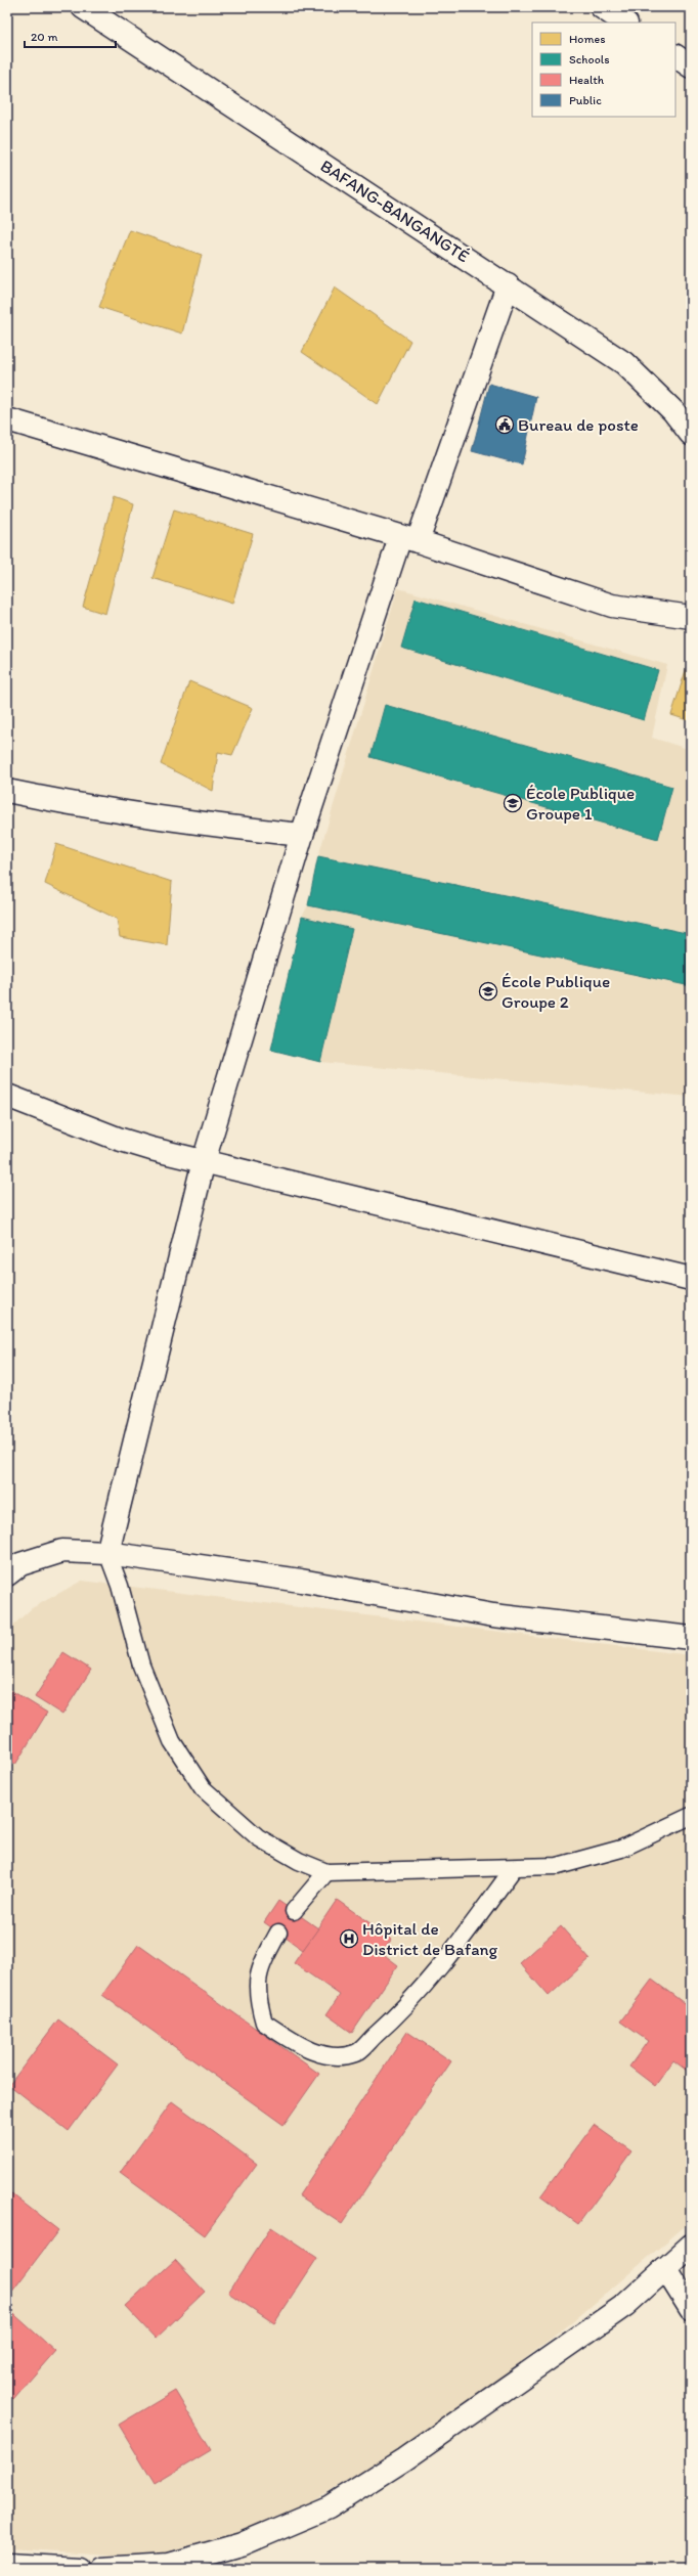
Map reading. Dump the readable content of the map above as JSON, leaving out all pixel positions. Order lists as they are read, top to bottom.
{
  "streets": {
    "street": ["BAFANG-BANGANGTÉ"]
  },
  "places": {
    "public building": ["Bureau de poste"],
    "school or university": ["École Publique Groupe 1", "École Publique Groupe 2"],
    "hospital": ["Hôpital de District de Bafang"]
  },
  "legend": [
    "Homes",
    "Schools",
    "Health",
    "Public"
  ],
  "scale_bar": "20 m"
}
